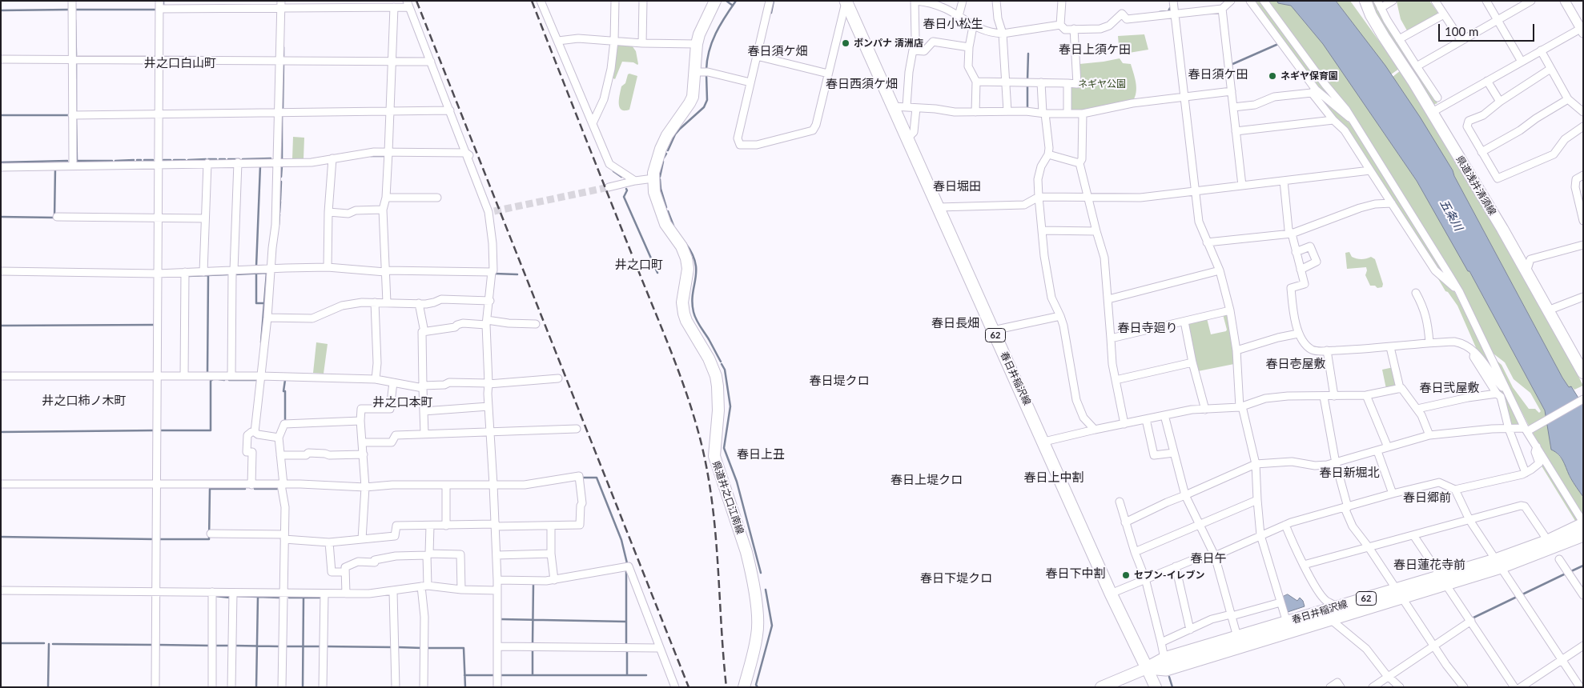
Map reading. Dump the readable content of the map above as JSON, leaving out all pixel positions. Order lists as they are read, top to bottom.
{
  "streets": {
    "main road": [
      "県道浅井清須線",
      "62",
      "春日井稲沢線",
      "県道井之口江南線"
    ]
  },
  "districts": [
    "春日小松生",
    "春日上須ケ田",
    "春日須ケ畑",
    "井之口白山町",
    "春日須ケ田",
    "春日西須ケ畑",
    "春日堀田",
    "井之口町",
    "春日長畑",
    "春日寺廻り",
    "春日壱屋敷",
    "春日堤クロ",
    "春日弐屋敷",
    "井之口柿ノ木町",
    "井之口本町",
    "春日上丑",
    "春日新堀北",
    "春日上中割",
    "春日上堤クロ",
    "春日郷前",
    "春日午",
    "春日蓮花寺前",
    "春日下中割",
    "春日下堤クロ"
  ],
  "water": ["五条川"],
  "parks": ["ネギヤ公園"],
  "places": ["ボンパナ 清洲店", "ネギヤ保育園", "セブン-イレブン"],
  "scale_bar": "100 m"
}
